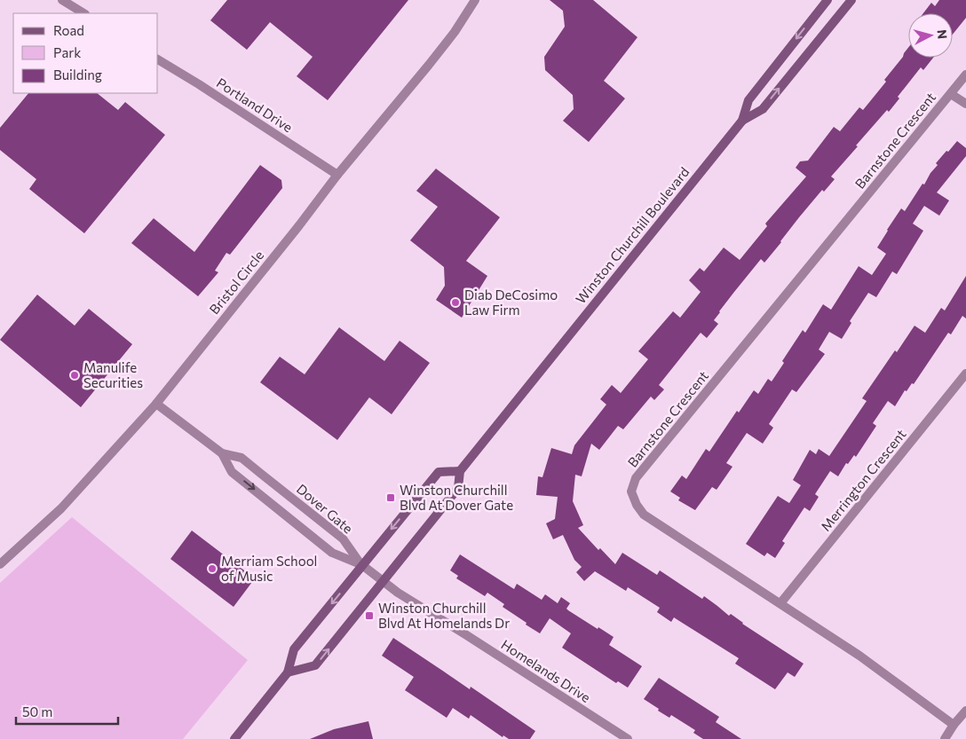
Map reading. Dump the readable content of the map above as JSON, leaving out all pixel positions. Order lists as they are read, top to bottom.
{
  "streets": {
    "main road": ["Winston Churchill Boulevard"],
    "street": [
      "Portland Drive",
      "Barnstone Crescent",
      "Bristol Circle",
      "Merrington Crescent",
      "Dover Gate",
      "Homelands Drive"
    ]
  },
  "crossings": [
    ["Portland Drive", "Bristol Circle"],
    ["Barnstone Crescent", "Merrington Crescent"],
    ["Winston Churchill Boulevard", "Homelands Drive"],
    ["Bristol Circle", "Dover Gate"],
    ["Dover Gate", "Homelands Drive"]
  ],
  "places": {
    "other": ["Diab DeCosimo Law Firm", "Manulife Securities", "Merriam School of Music"],
    "transit": ["Winston Churchill Blvd At Dover Gate", "Winston Churchill Blvd At Homelands Dr"]
  },
  "legend": ["Road", "Park", "Building"],
  "scale_bar": "50 m",
  "north": "right"
}
